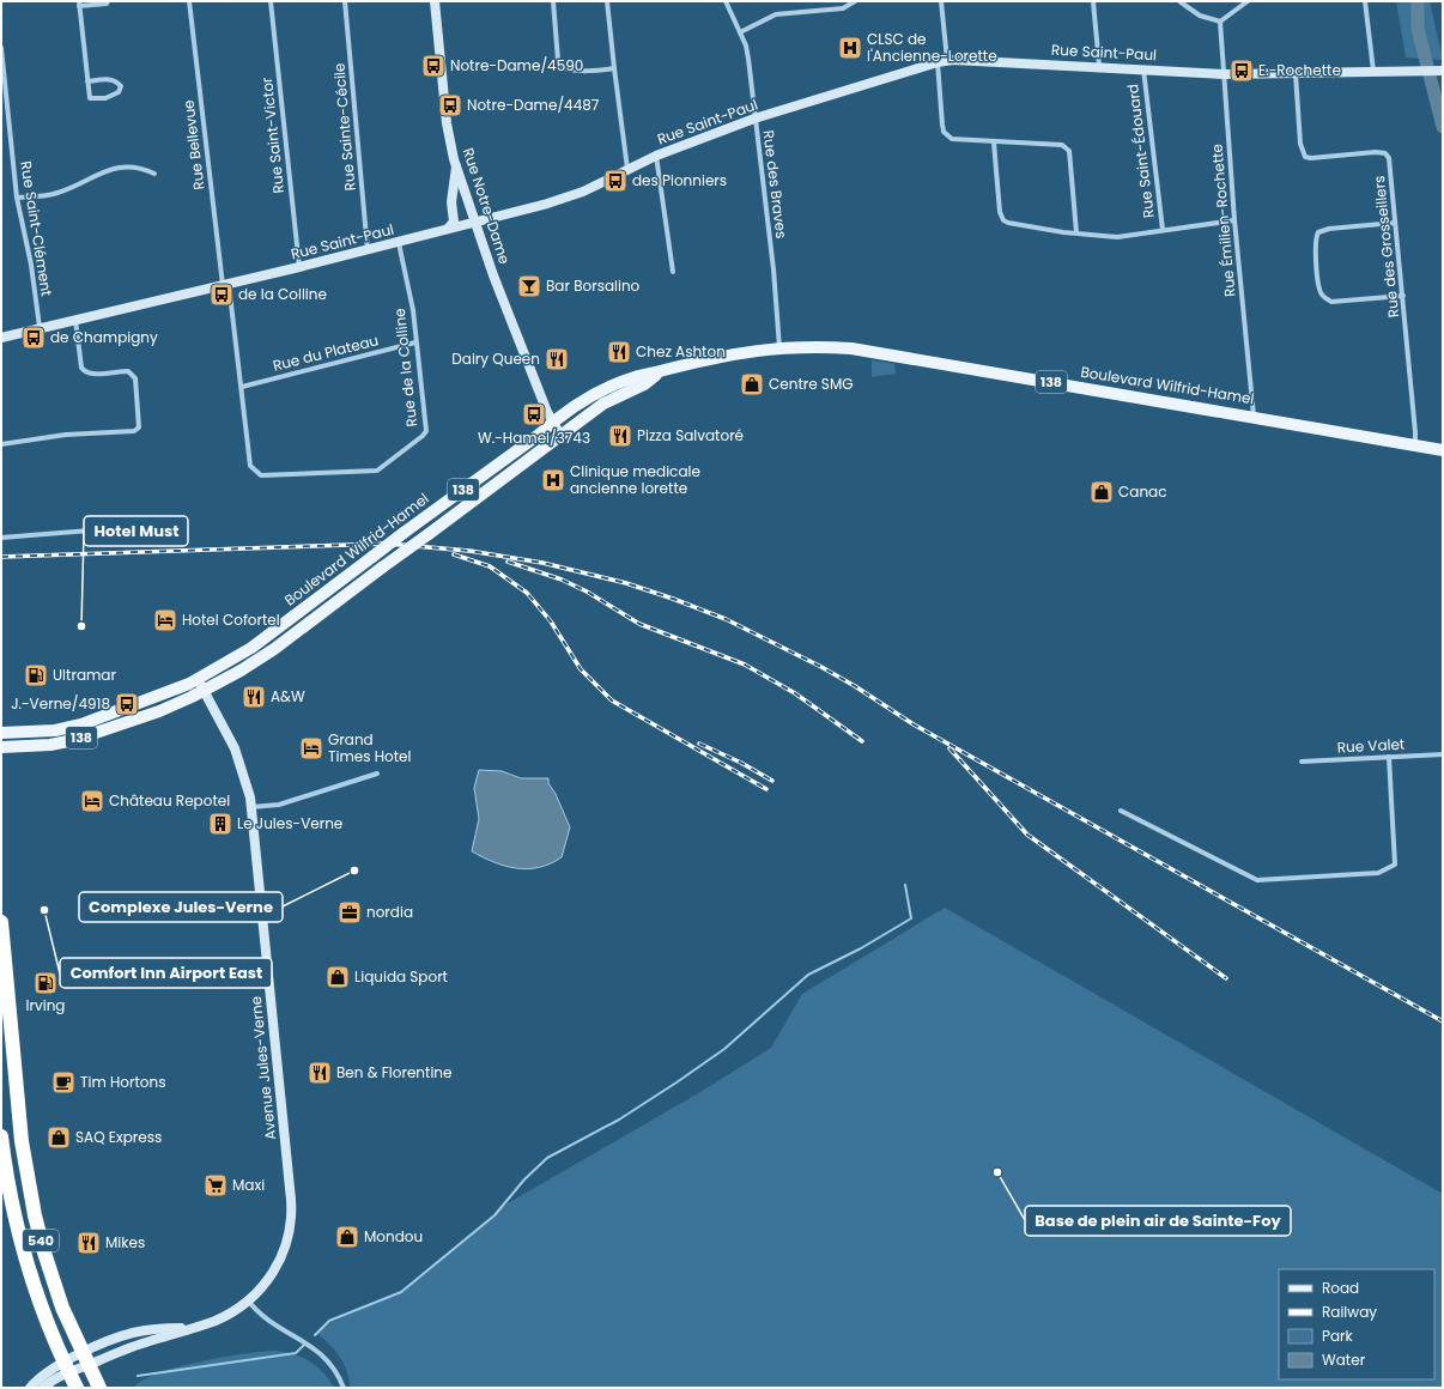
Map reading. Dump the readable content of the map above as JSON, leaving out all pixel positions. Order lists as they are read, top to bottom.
{
  "streets": {
    "highway": ["540"],
    "main road": ["138", "Boulevard Wilfrid-Hamel"],
    "street": [
      "Rue Saint-Paul",
      "Rue Sainte-Cécile",
      "Rue Saint-Victor",
      "Rue Bellevue",
      "Rue Saint-Édouard",
      "Rue des Braves",
      "Rue Notre-Dame",
      "Rue Émilien-Rochette",
      "Rue Saint-Clément",
      "Rue des Grosseillers",
      "Rue du Plateau",
      "Rue de la Colline",
      "Rue Valet",
      "Avenue Jules-Verne"
    ]
  },
  "crossings": [
    ["Rue Saint-Paul", "Rue Sainte-Cécile"],
    ["Rue Saint-Paul", "Rue Saint-Victor"],
    ["Rue Saint-Paul", "Rue Bellevue"],
    ["Rue Saint-Paul", "Rue Saint-Édouard"],
    ["Rue Saint-Paul", "Rue des Braves"],
    ["Rue Saint-Paul", "Rue Notre-Dame"],
    ["Rue Saint-Paul", "Rue Émilien-Rochette"],
    ["Rue Saint-Paul", "Rue Saint-Clément"],
    ["Rue Saint-Paul", "Rue des Grosseillers"],
    ["Rue Saint-Paul", "Rue de la Colline"],
    ["Rue Bellevue", "Rue de la Colline"],
    ["Rue des Braves", "Boulevard Wilfrid-Hamel"],
    ["Rue Notre-Dame", "Boulevard Wilfrid-Hamel"],
    ["Rue Émilien-Rochette", "Boulevard Wilfrid-Hamel"],
    ["Rue des Grosseillers", "Boulevard Wilfrid-Hamel"],
    ["Rue du Plateau", "Rue de la Colline"],
    ["Boulevard Wilfrid-Hamel", "Avenue Jules-Verne"],
    ["Avenue Jules-Verne", "540"]
  ],
  "places": {
    "hospital": ["CLSC de l'Ancienne-Lorette", "Clinique medicale ancienne lorette"],
    "bus stop": [
      "Notre-Dame/4590",
      "E.-Rochette",
      "Notre-Dame/4487",
      "des Pionniers",
      "de la Colline",
      "de Champigny",
      "W.-Hamel/3743",
      "J.-Verne/4918"
    ],
    "bar": ["Bar Borsalino"],
    "restaurant": [
      "Chez Ashton",
      "Dairy Queen",
      "Pizza Salvatoré",
      "A&W",
      "Ben & Florentine",
      "Mikes"
    ],
    "shop": [
      "Centre SMG",
      "Canac",
      "Liquida Sport",
      "SAQ Express",
      "Mondou"
    ],
    "hotel": ["Hotel Cofortel", "Grand Times Hotel", "Château Repotel"],
    "other": [
      "Hotel Must",
      "Complexe Jules-Verne",
      "Comfort Inn Airport East",
      "Base de plein air de Sainte-Foy"
    ],
    "fuel station": ["Ultramar", "Irving"],
    "building": ["Le Jules-Verne"],
    "office": ["nordia"],
    "cafe": ["Tim Hortons"],
    "supermarket": ["Maxi"]
  },
  "legend": [
    "Road",
    "Railway",
    "Park",
    "Water"
  ]
}
